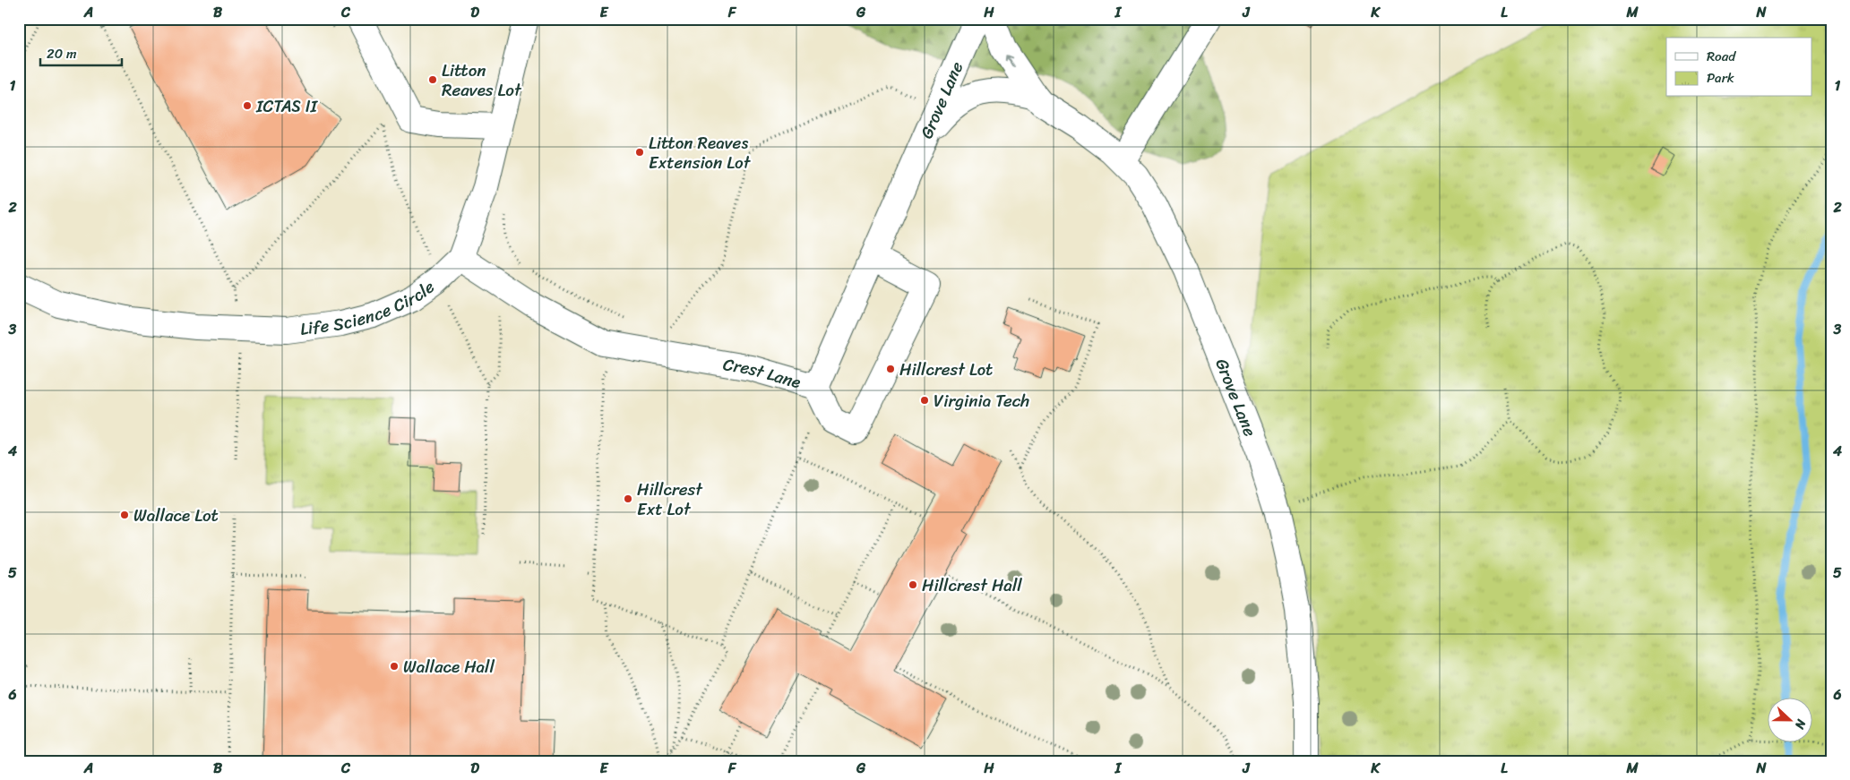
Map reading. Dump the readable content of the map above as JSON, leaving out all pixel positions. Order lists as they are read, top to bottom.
{
  "streets": {
    "street": ["Grove Lane", "Life Science Circle", "Crest Lane"]
  },
  "crossings": [
    ["Grove Lane", "Crest Lane"],
    ["Life Science Circle", "Crest Lane"]
  ],
  "places": [
    "Litton Reaves Lot",
    "ICTAS II",
    "Litton Reaves Extension Lot",
    "Hillcrest Lot",
    "Virginia Tech",
    "Hillcrest Ext Lot",
    "Wallace Lot",
    "Hillcrest Hall",
    "Wallace Hall"
  ],
  "legend": ["Road", "Park"],
  "scale_bar": "20 m",
  "north": "right",
  "grid": {
    "columns": [
      "A",
      "B",
      "C",
      "D",
      "E",
      "F",
      "G",
      "H",
      "I",
      "J",
      "K",
      "L",
      "M",
      "N"
    ],
    "rows": [
      "1",
      "2",
      "3",
      "4",
      "5",
      "6"
    ]
  }
}
